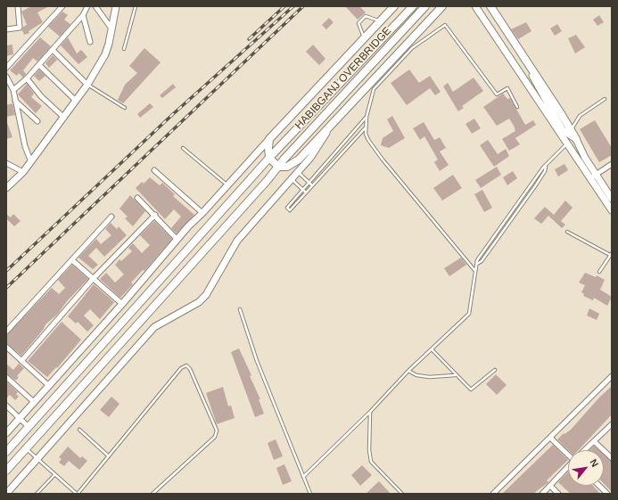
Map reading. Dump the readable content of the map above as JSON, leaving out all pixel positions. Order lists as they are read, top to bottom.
{
  "streets": {
    "main road": ["HABIBGANJ OVERBRIDGE"]
  },
  "north": "top right"
}
